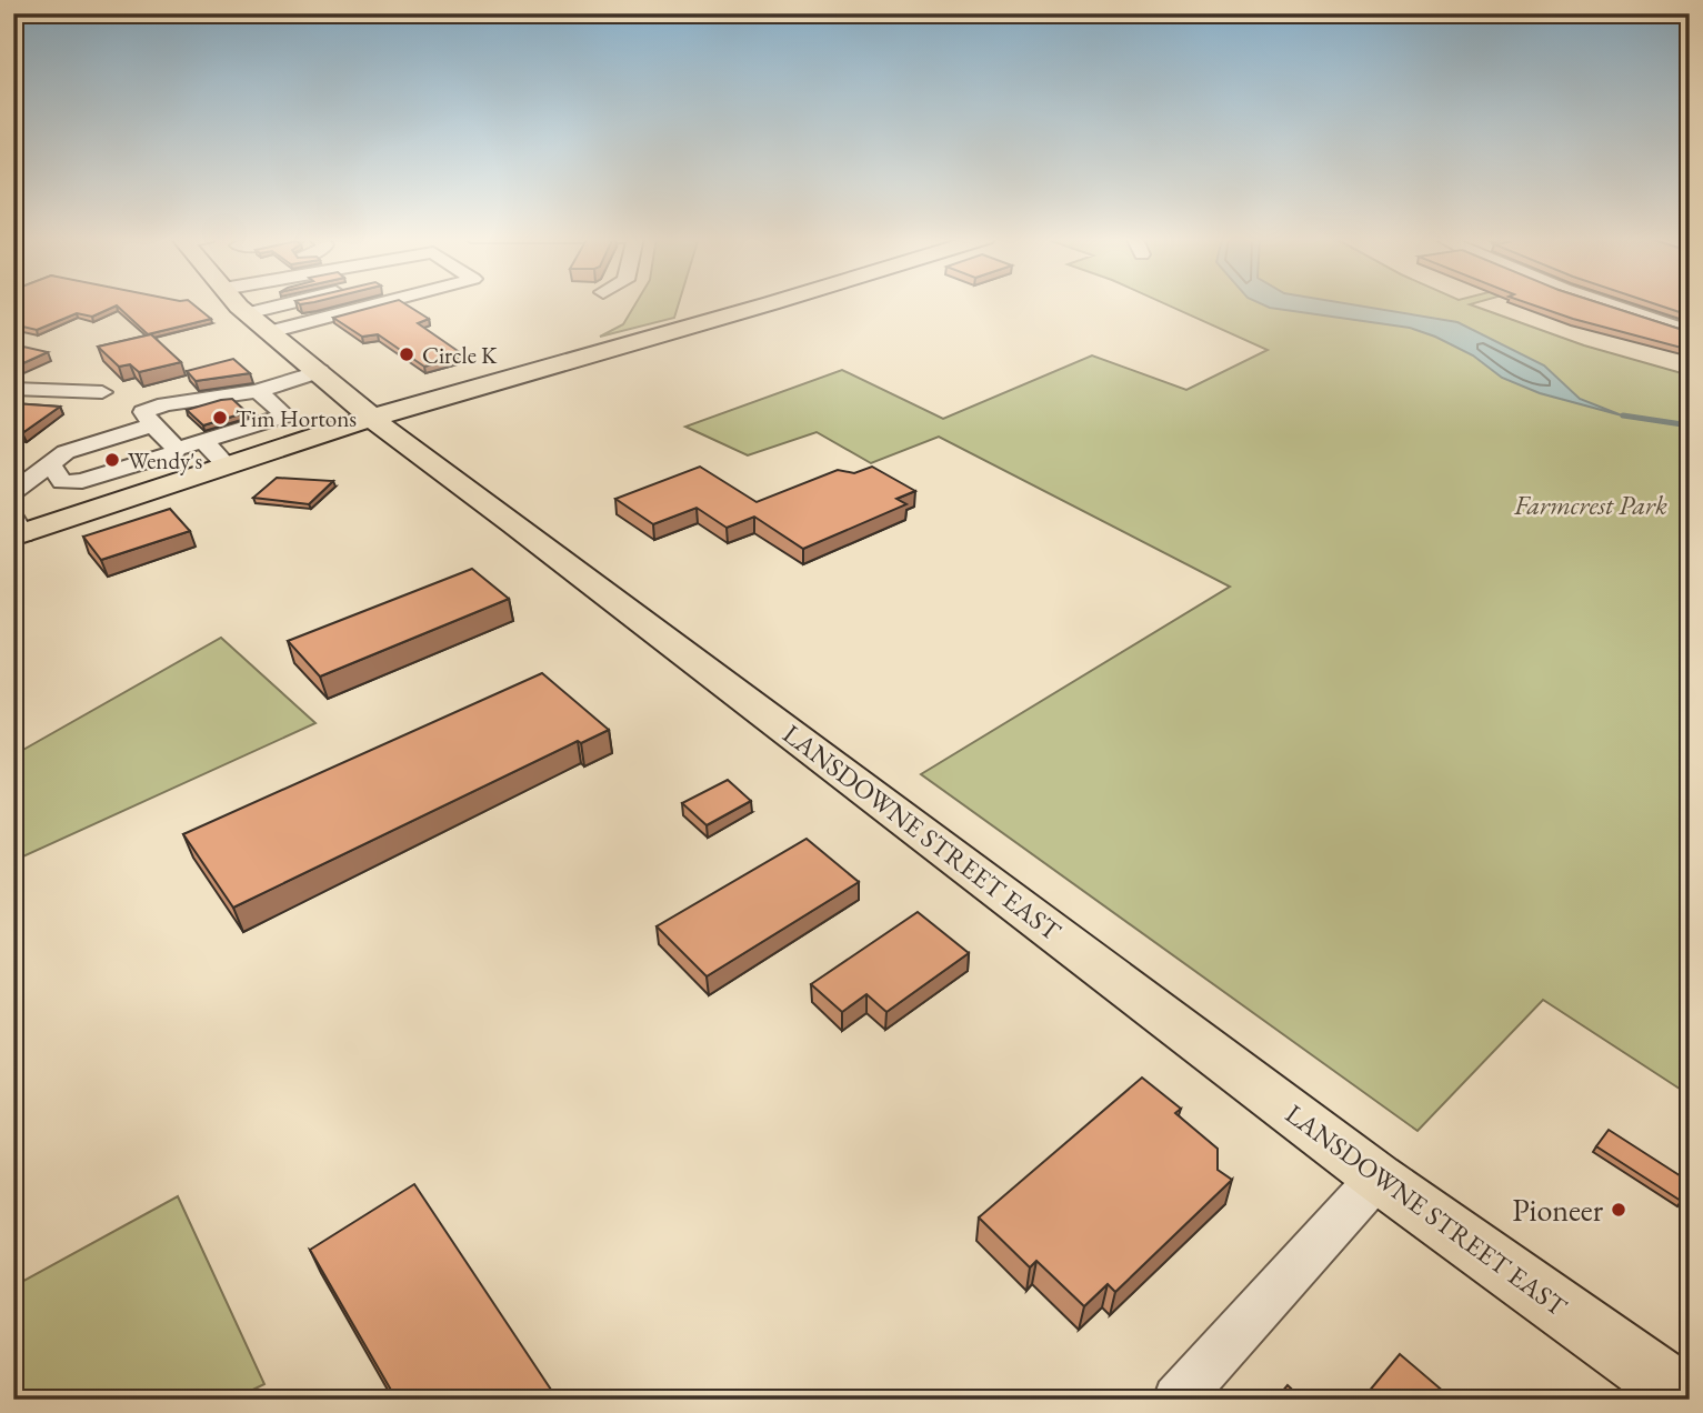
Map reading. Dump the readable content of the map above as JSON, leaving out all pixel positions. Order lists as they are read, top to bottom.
{
  "streets": {
    "main road": ["LANSDOWNE STREET EAST"]
  },
  "parks": ["Farmcrest Park"],
  "places": [
    "Circle K",
    "Tim Hortons",
    "Wendy's",
    "Pioneer"
  ]
}
